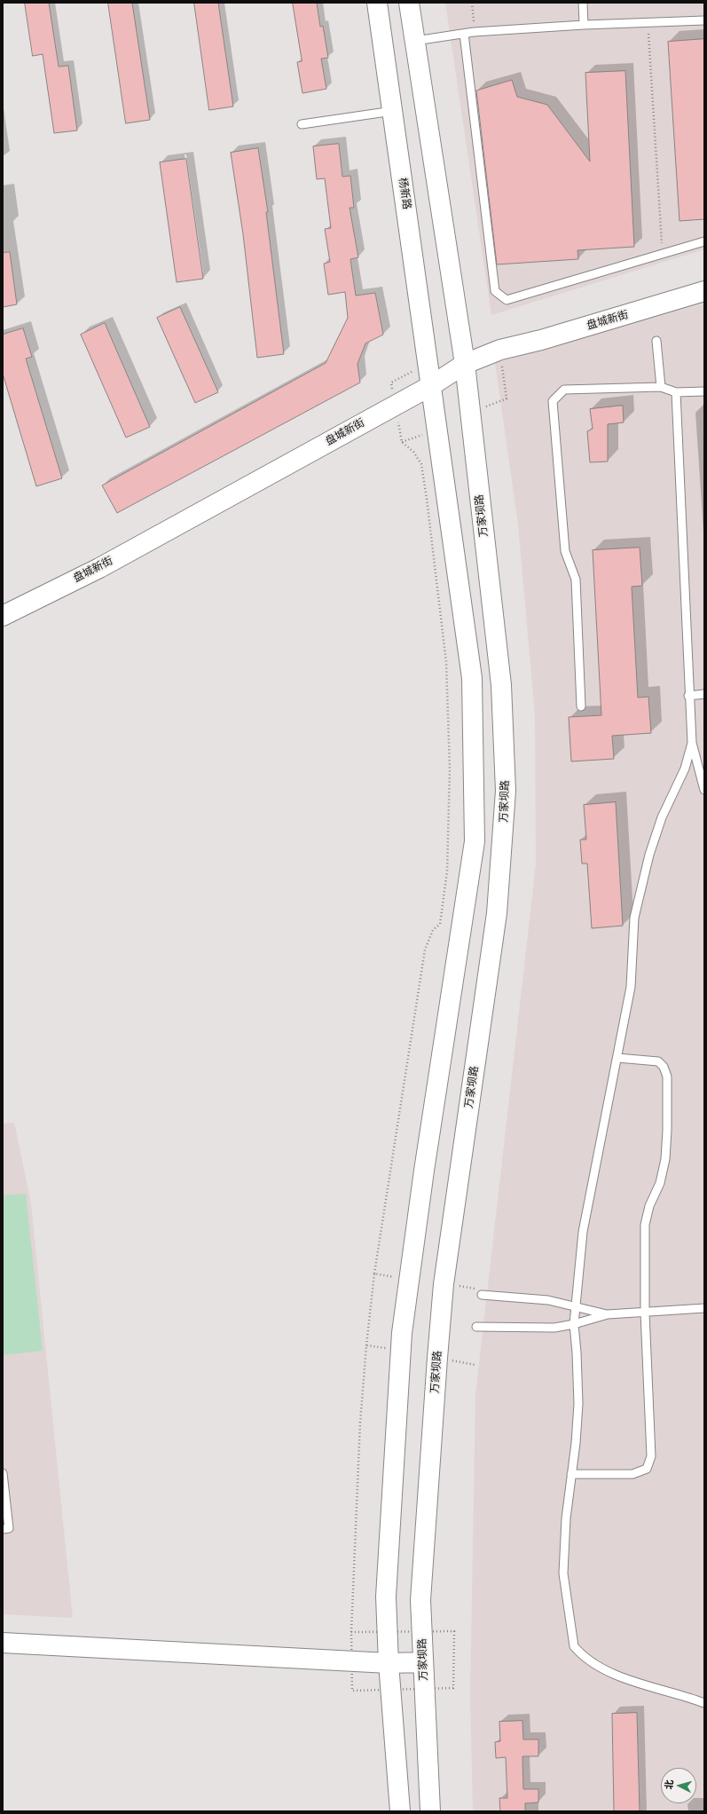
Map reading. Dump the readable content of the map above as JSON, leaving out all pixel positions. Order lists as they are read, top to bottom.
{
  "streets": {
    "main road": ["杨新路", "盘城新街", "万家坝路"]
  },
  "crossings": [
    ["杨新路", "盘城新街"],
    ["盘城新街", "万家坝路"]
  ],
  "north": "left"
}
